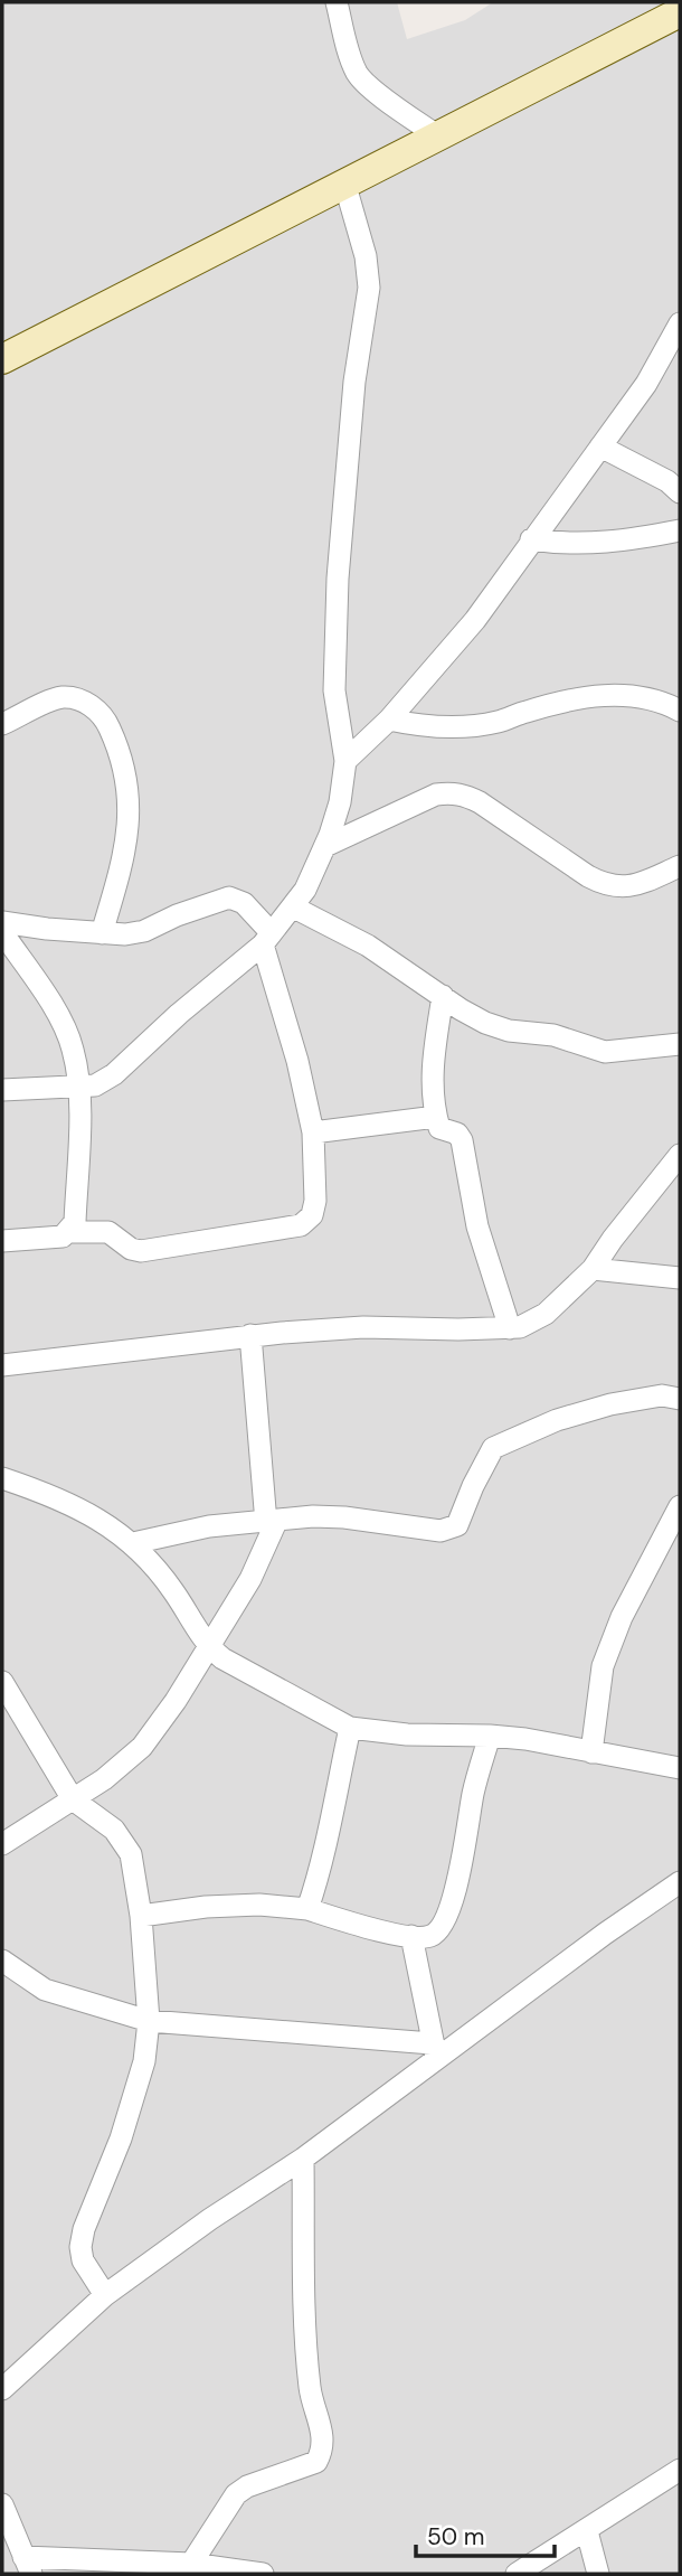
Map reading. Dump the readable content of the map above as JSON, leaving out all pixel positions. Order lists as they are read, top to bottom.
{
  "scale_bar": "50 m"
}
